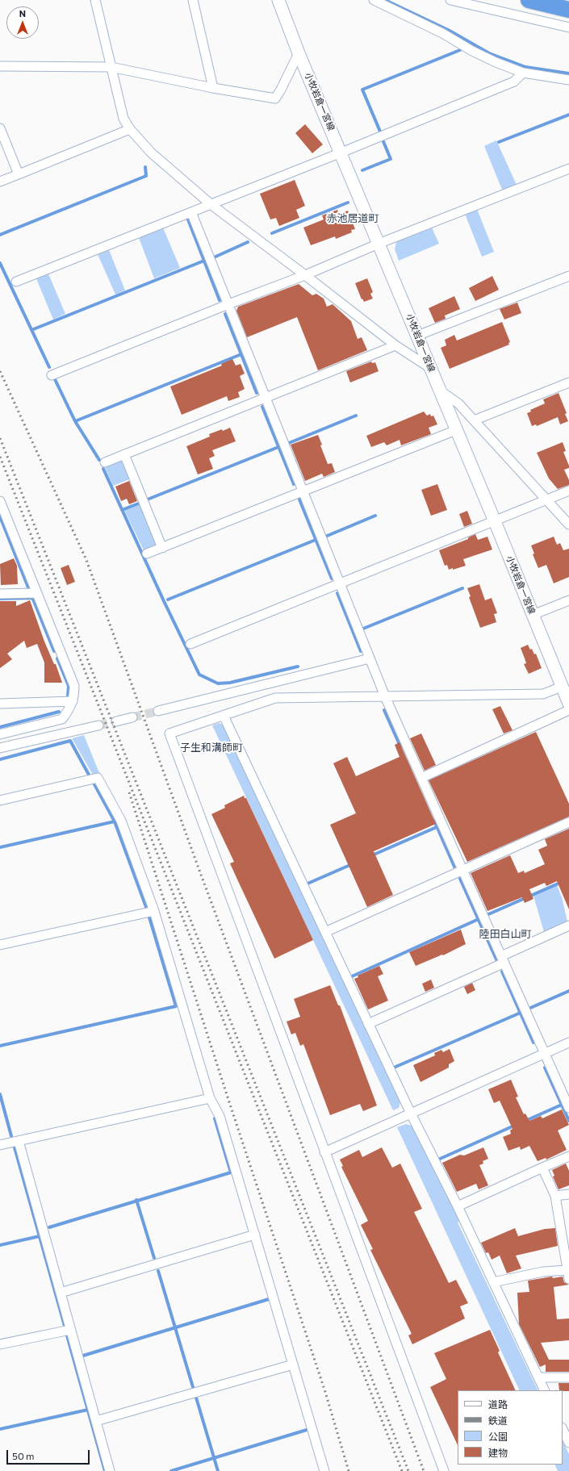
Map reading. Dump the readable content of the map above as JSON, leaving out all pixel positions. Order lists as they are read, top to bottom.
{
  "streets": {
    "main road": ["小牧岩倉一宮線"]
  },
  "districts": ["赤池居道町", "子生和溝師町", "陸田白山町"],
  "legend": [
    "道路",
    "鉄道",
    "公園",
    "建物"
  ],
  "scale_bar": "50 m",
  "north": "top"
}
